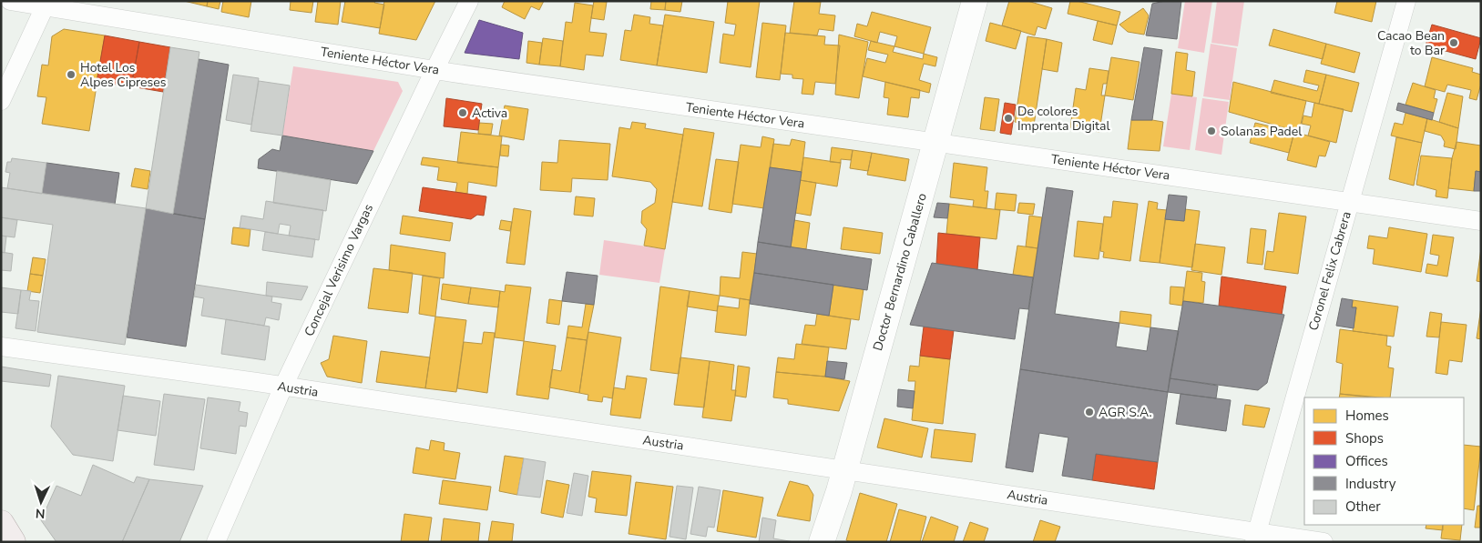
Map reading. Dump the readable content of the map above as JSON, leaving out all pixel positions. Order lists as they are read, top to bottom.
{
  "streets": {
    "street": [
      "Teniente Héctor Vera",
      "Concejal Verisimo Vargas",
      "Coronel Felix Cabrera",
      "Doctor Bernardino Caballero",
      "Austria"
    ]
  },
  "crossings": [
    ["Teniente Héctor Vera", "Concejal Verisimo Vargas"],
    ["Teniente Héctor Vera", "Coronel Felix Cabrera"],
    ["Teniente Héctor Vera", "Doctor Bernardino Caballero"],
    ["Concejal Verisimo Vargas", "Austria"],
    ["Coronel Felix Cabrera", "Austria"],
    ["Doctor Bernardino Caballero", "Austria"]
  ],
  "places": [
    "Cacao Bean to Bar",
    "Hotel Los Alpes Cipreses",
    "Activa",
    "De colores Imprenta Digital",
    "Solanas Padel",
    "AGR S.A."
  ],
  "legend": [
    "Homes",
    "Shops",
    "Offices",
    "Industry",
    "Other"
  ],
  "north": "bottom"
}
